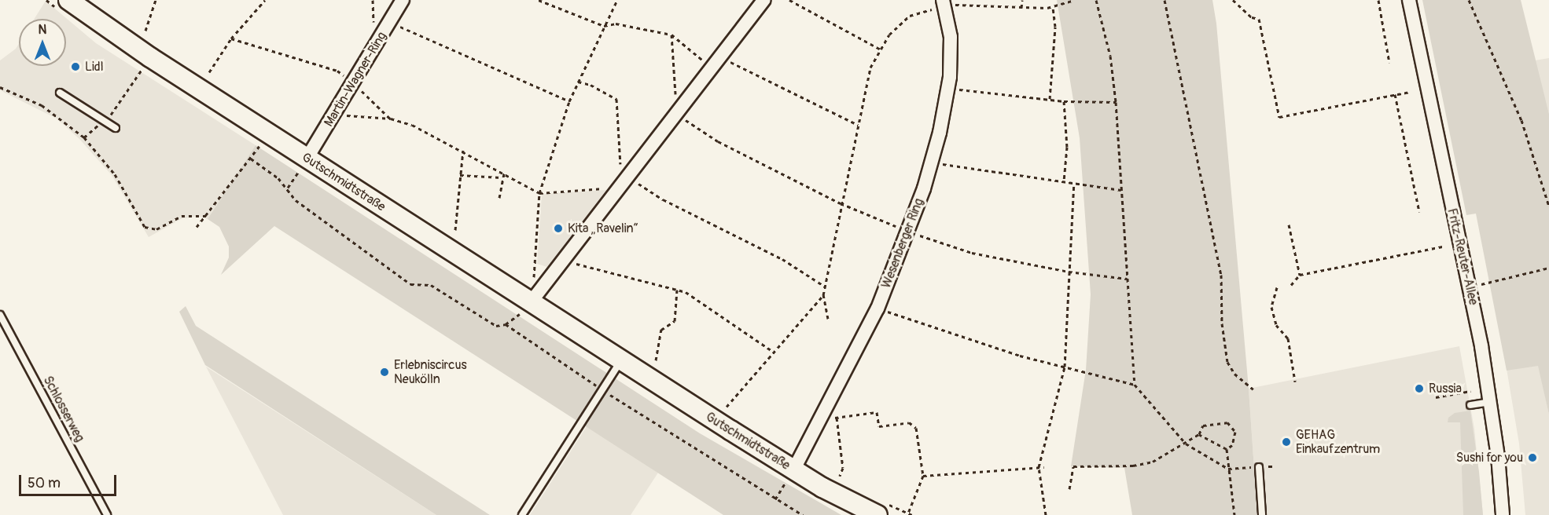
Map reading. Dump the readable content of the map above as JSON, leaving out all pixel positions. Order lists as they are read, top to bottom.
{
  "streets": {
    "street": [
      "Martin-Wagner-Ring",
      "Gutschmidtstraße",
      "Wesenberger Ring",
      "Fritz-Reuter-Allee"
    ],
    "lane": ["Schlosserweg"]
  },
  "crossings": [
    ["Martin-Wagner-Ring", "Gutschmidtstraße"],
    ["Gutschmidtstraße", "Wesenberger Ring"]
  ],
  "places": [
    "Lidl",
    "Kita „Ravelin“",
    "Erlebniscircus Neukölln",
    "Russia",
    "GEHAG Einkaufzentrum",
    "Sushi for you"
  ],
  "scale_bar": "50 m",
  "north": "top"
}
